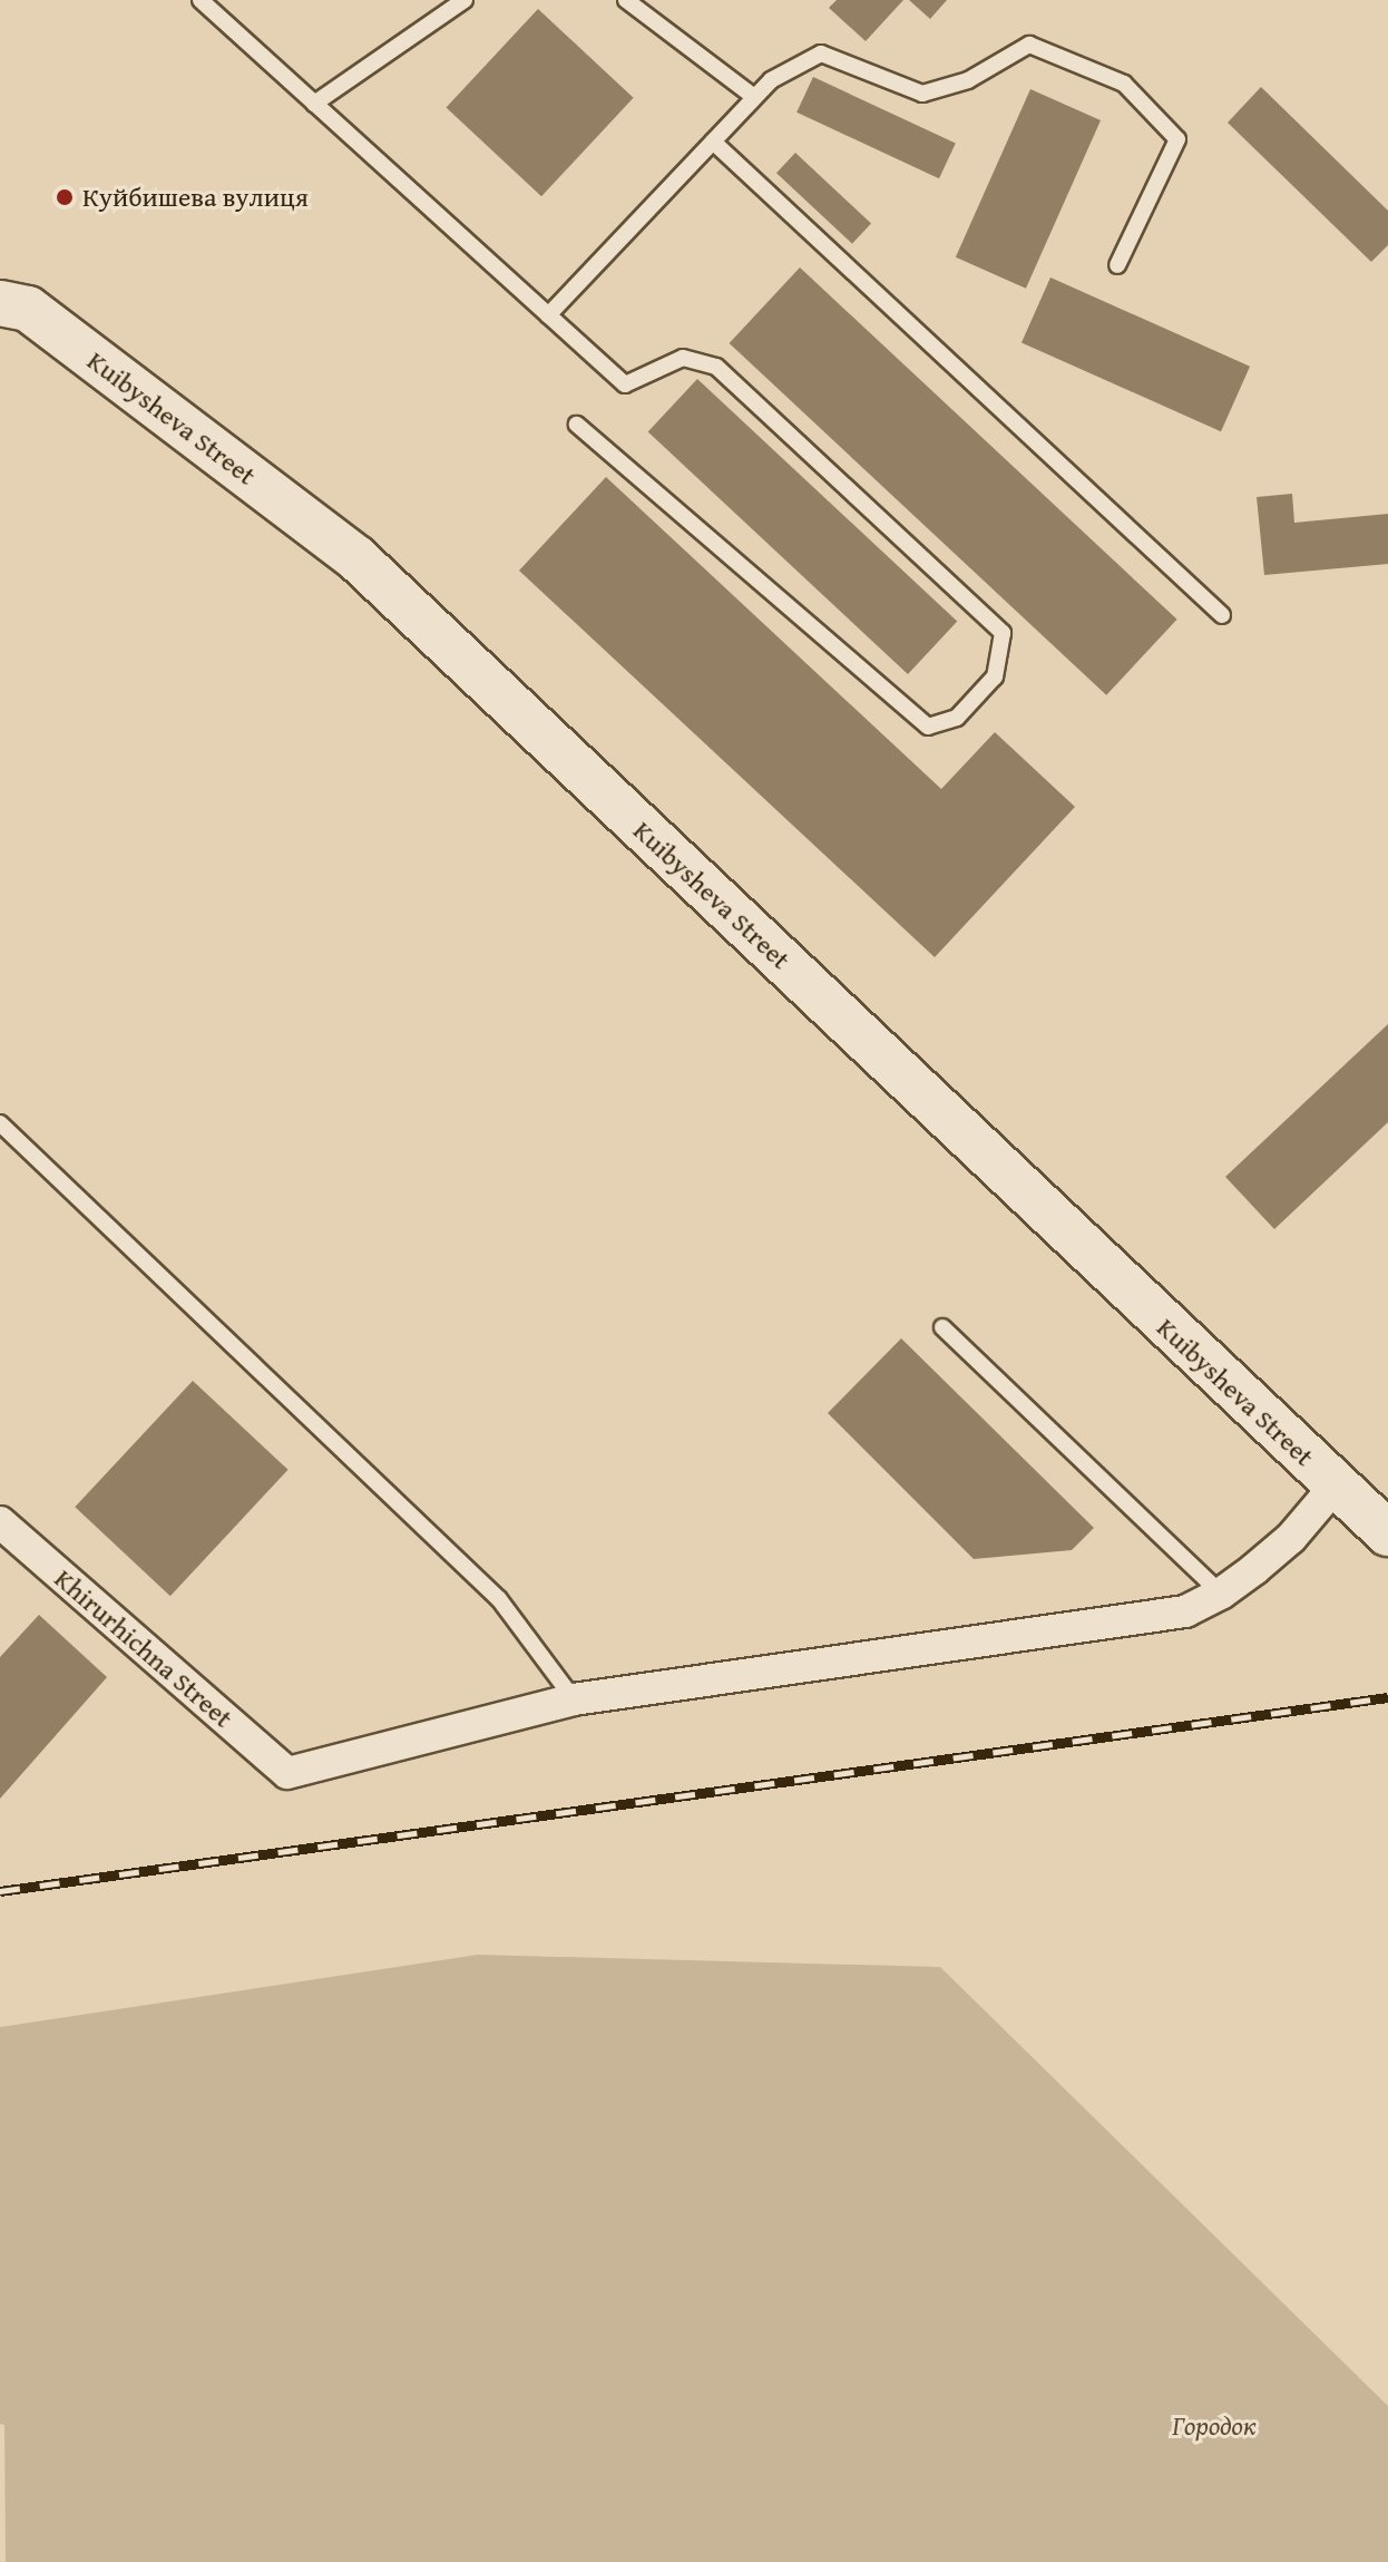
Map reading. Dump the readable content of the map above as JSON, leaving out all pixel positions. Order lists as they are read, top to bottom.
{
  "streets": {
    "main road": ["Kuibysheva Street"],
    "street": ["Khirurhichna Street"]
  },
  "parks": ["Городок"],
  "places": ["Куйбишева вулиця"]
}
